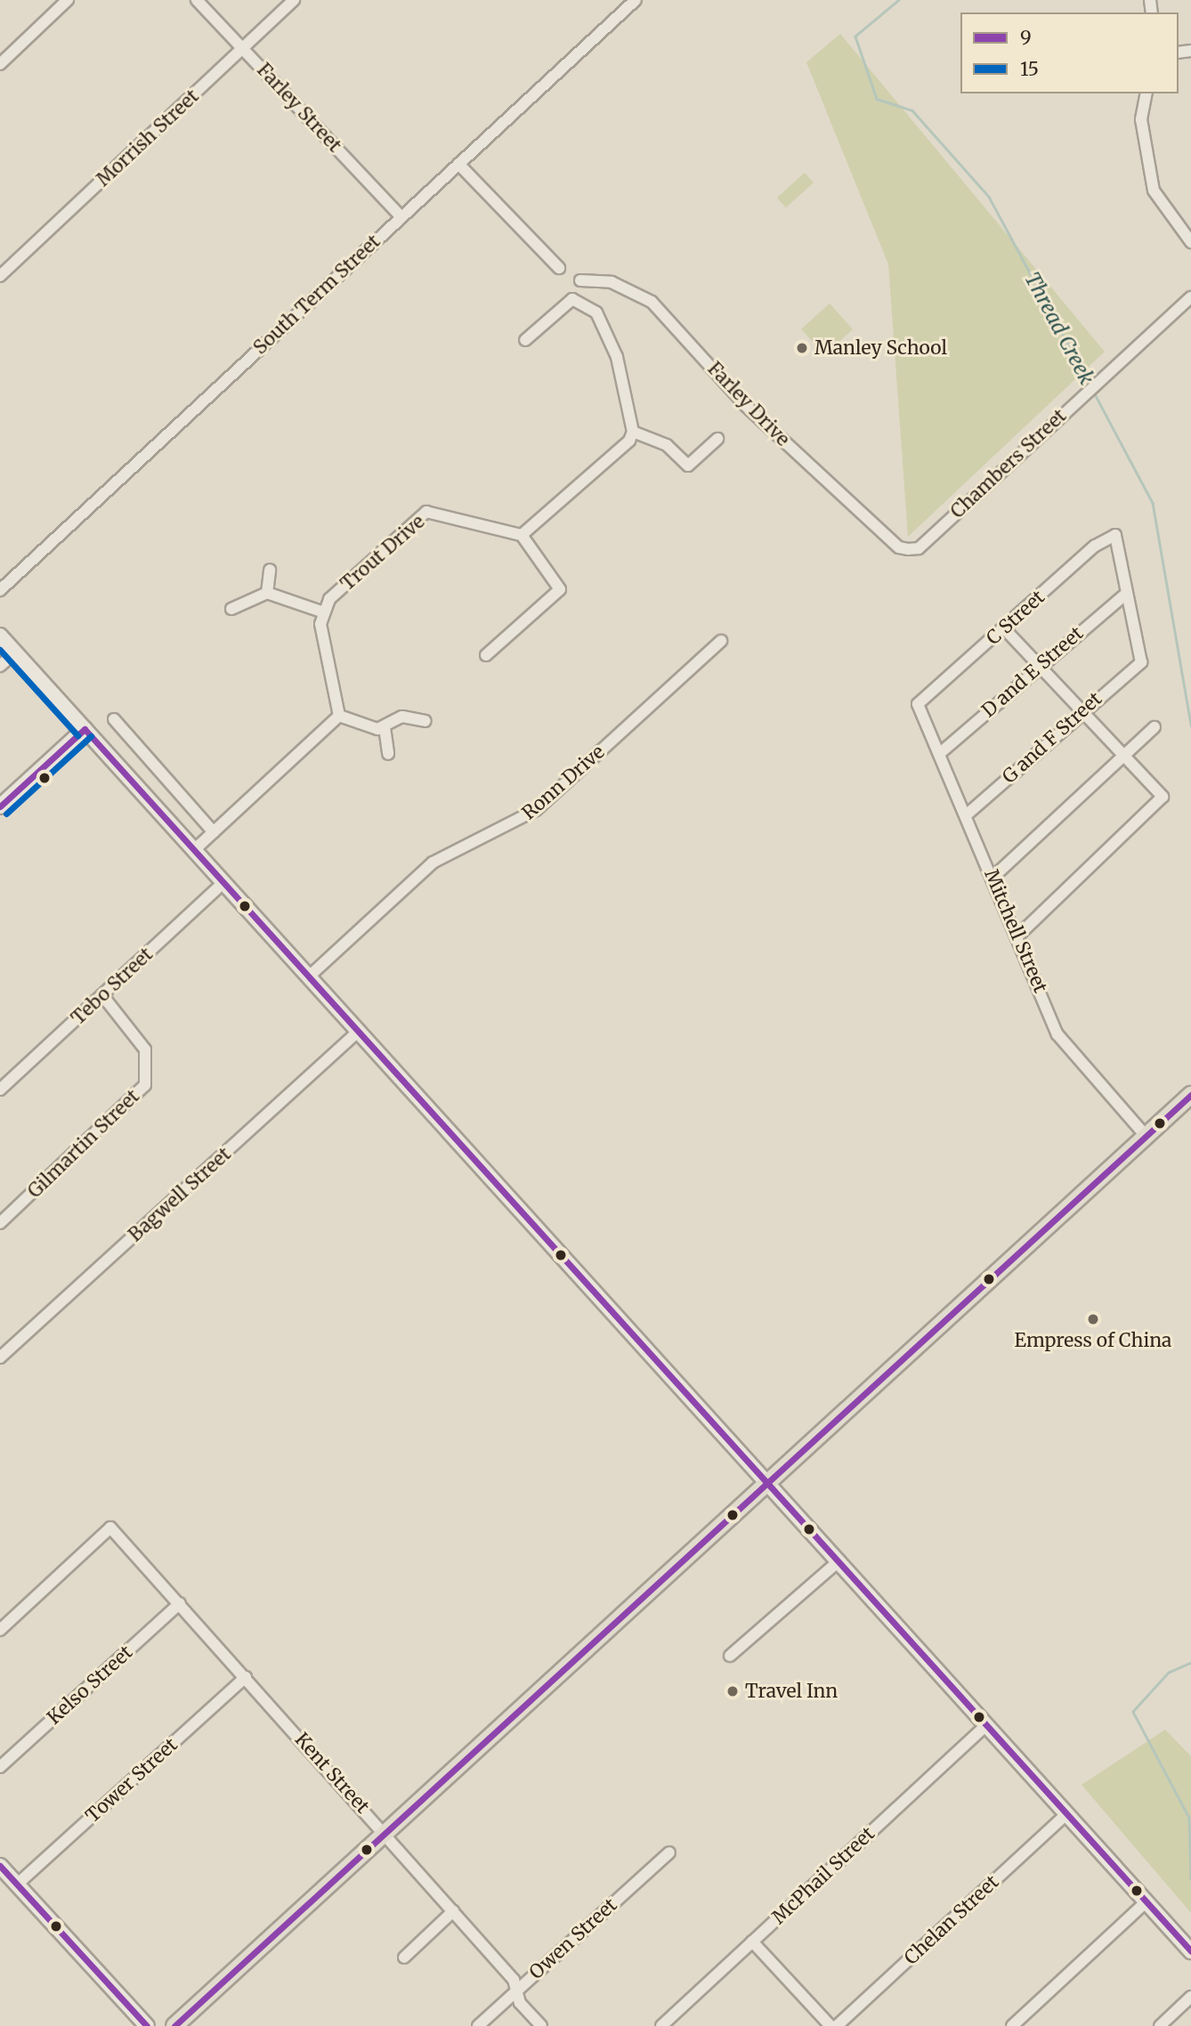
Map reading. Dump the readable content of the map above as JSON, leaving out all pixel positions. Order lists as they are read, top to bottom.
{
  "streets": {
    "street": [
      "Farley Street",
      "Morrish Street",
      "South Term Street",
      "Farley Drive",
      "Chambers Street",
      "Trout Drive",
      "C Street",
      "D and E Street",
      "G and F Street",
      "Ronn Drive",
      "Mitchell Street",
      "Tebo Street",
      "Gilmartin Street",
      "Bagwell Street",
      "Kelso Street",
      "Kent Street",
      "Tower Street",
      "McPhail Street",
      "Chelan Street",
      "Owen Street"
    ]
  },
  "crossings": [
    ["Farley Street", "Morrish Street"],
    ["Farley Street", "South Term Street"],
    ["Farley Drive", "Chambers Street"],
    ["C Street", "D and E Street"],
    ["C Street", "G and F Street"],
    ["C Street", "Mitchell Street"],
    ["D and E Street", "G and F Street"],
    ["D and E Street", "Mitchell Street"],
    ["G and F Street", "Mitchell Street"],
    ["Tebo Street", "Gilmartin Street"],
    ["Kelso Street", "Kent Street"],
    ["Kent Street", "Tower Street"],
    ["Kent Street", "Owen Street"]
  ],
  "water": ["Thread Creek"],
  "places": ["Manley School", "Empress of China", "Travel Inn"],
  "lines": ["transit line 15", "transit line 9"],
  "legend": ["9", "15"]
}
